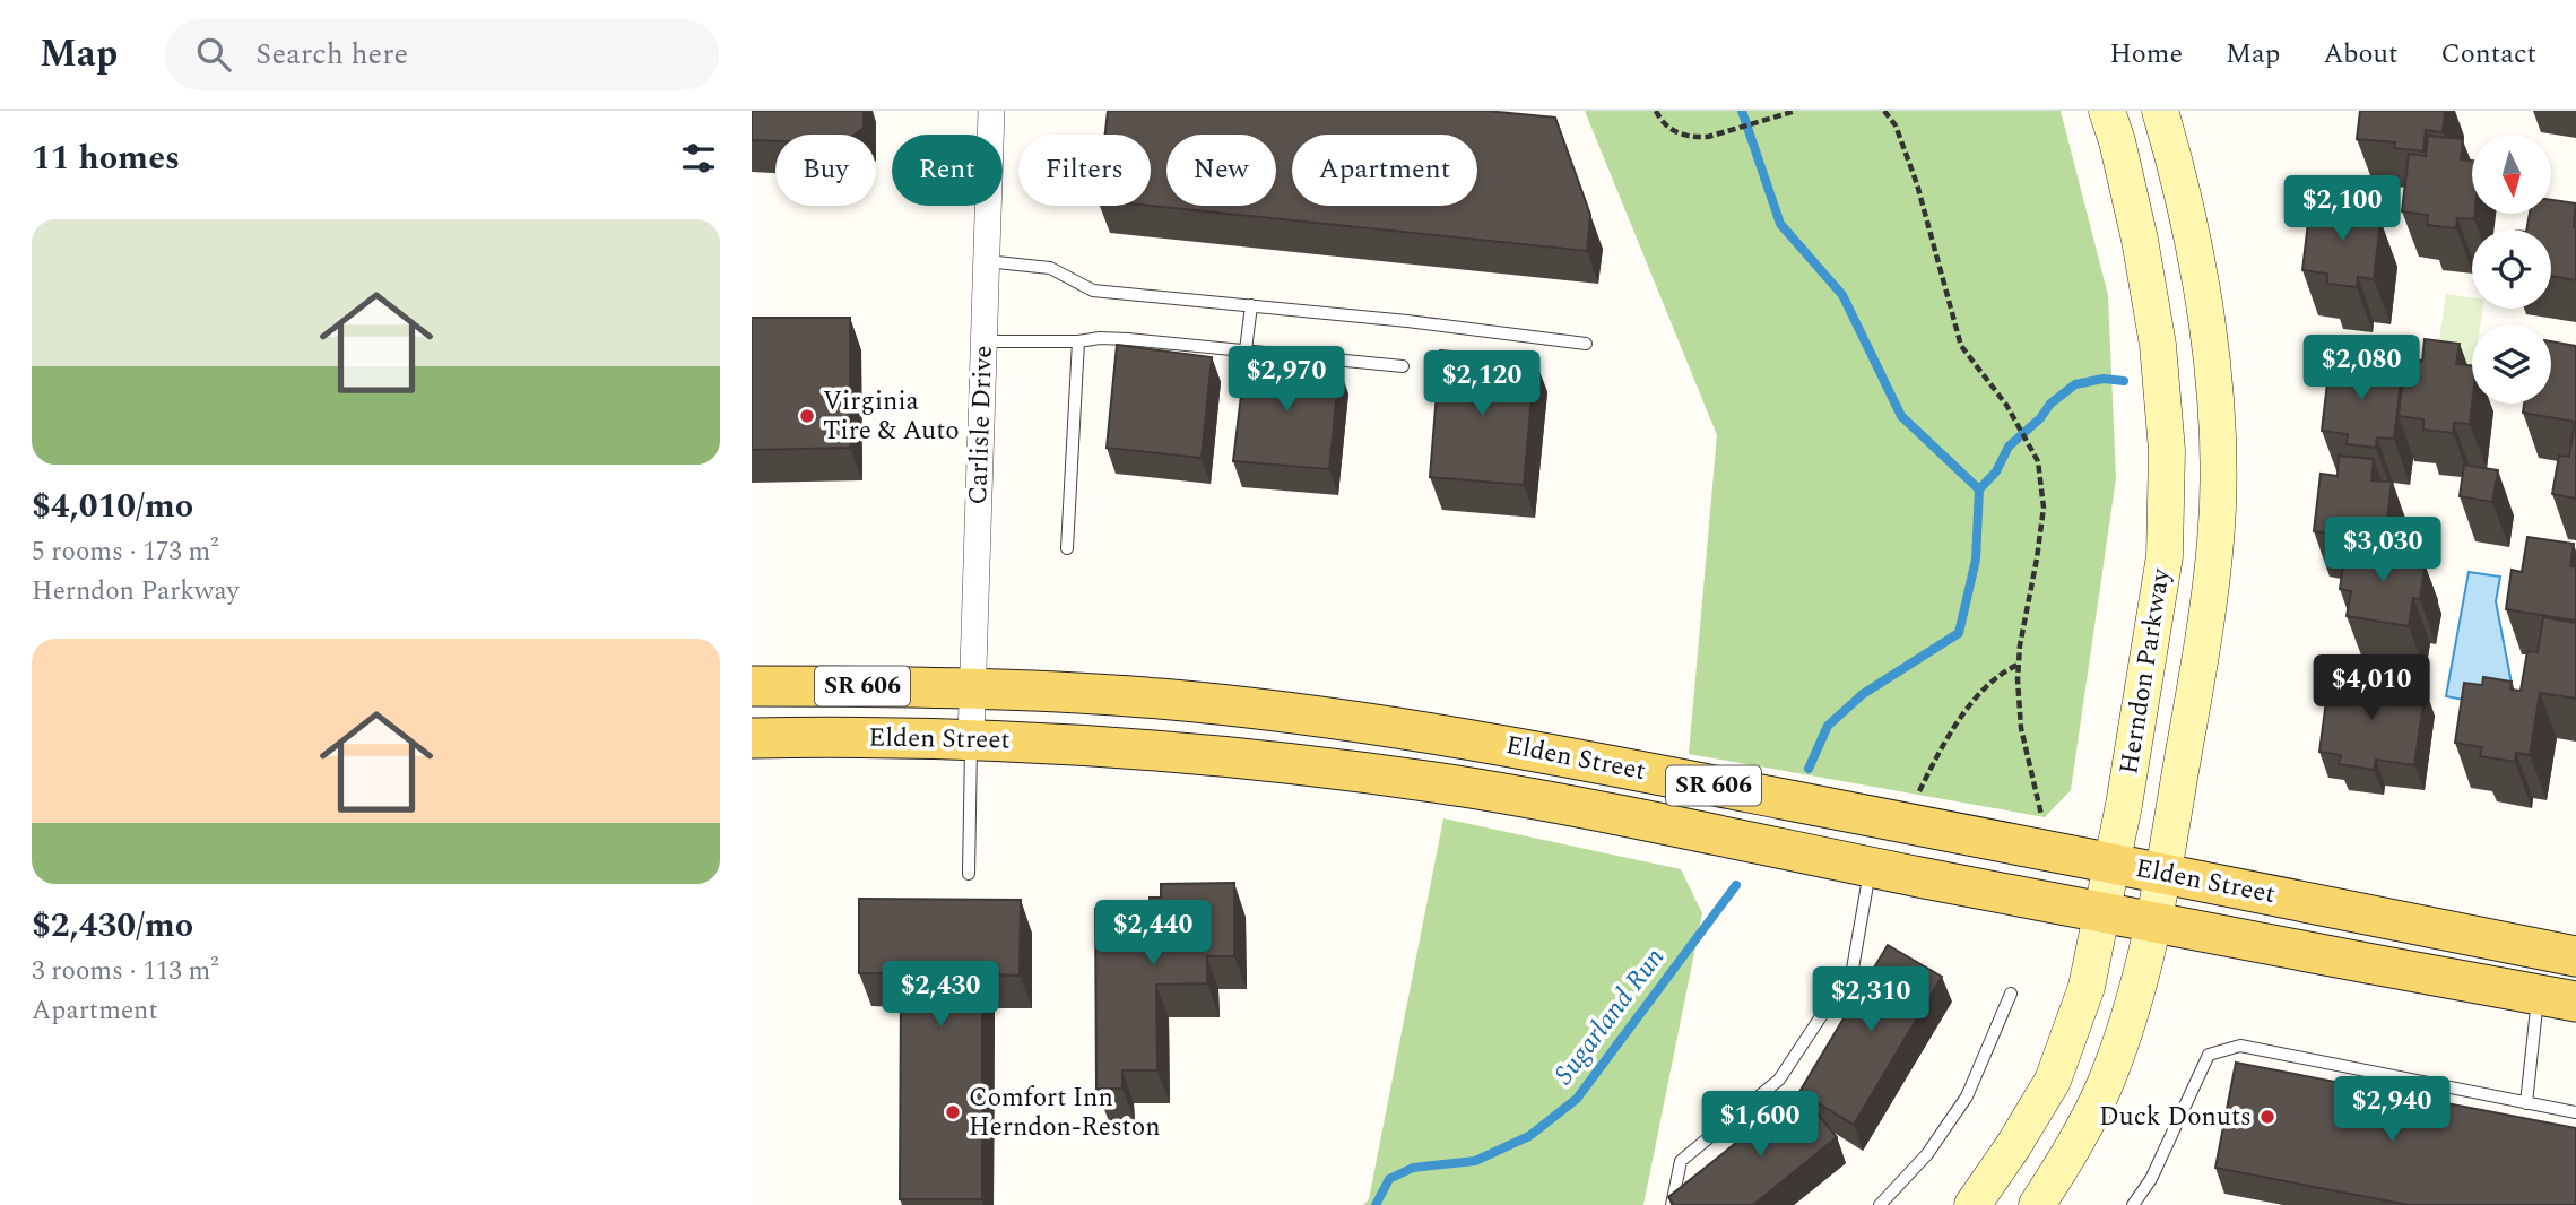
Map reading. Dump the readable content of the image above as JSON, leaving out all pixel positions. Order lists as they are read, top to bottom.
{
  "streets": {
    "main road": ["Herndon Parkway", "SR 606", "Elden Street"],
    "street": ["Carlisle Drive"]
  },
  "crossings": [
    ["Carlisle Drive", "Elden Street"],
    ["Herndon Parkway", "Elden Street"]
  ],
  "water": ["Sugarland Run"],
  "places": ["Virginia Tire & Auto", "Comfort Inn Herndon-Reston", "Duck Donuts"],
  "north": "bottom",
  "page": {
    "header": "Map",
    "search": "Search here",
    "nav": [
      "Home",
      "Map",
      "About",
      "Contact"
    ],
    "heading": "11 homes",
    "chip": [
      "Buy",
      "Rent",
      "Filters",
      "New",
      "Apartment"
    ],
    "price": [
      "$2,100",
      "$2,080",
      "$2,970",
      "$2,120",
      "$3,030",
      "$4,010",
      "$2,440",
      "$2,430",
      "$2,310",
      "$2,940",
      "$1,600"
    ],
    "list": [
      {
        "name": "$4,010/mo",
        "note": "5 rooms · 173 m² · Herndon Parkway"
      },
      {
        "name": "$2,430/mo",
        "note": "3 rooms · 113 m² · Apartment"
      }
    ]
  }
}
